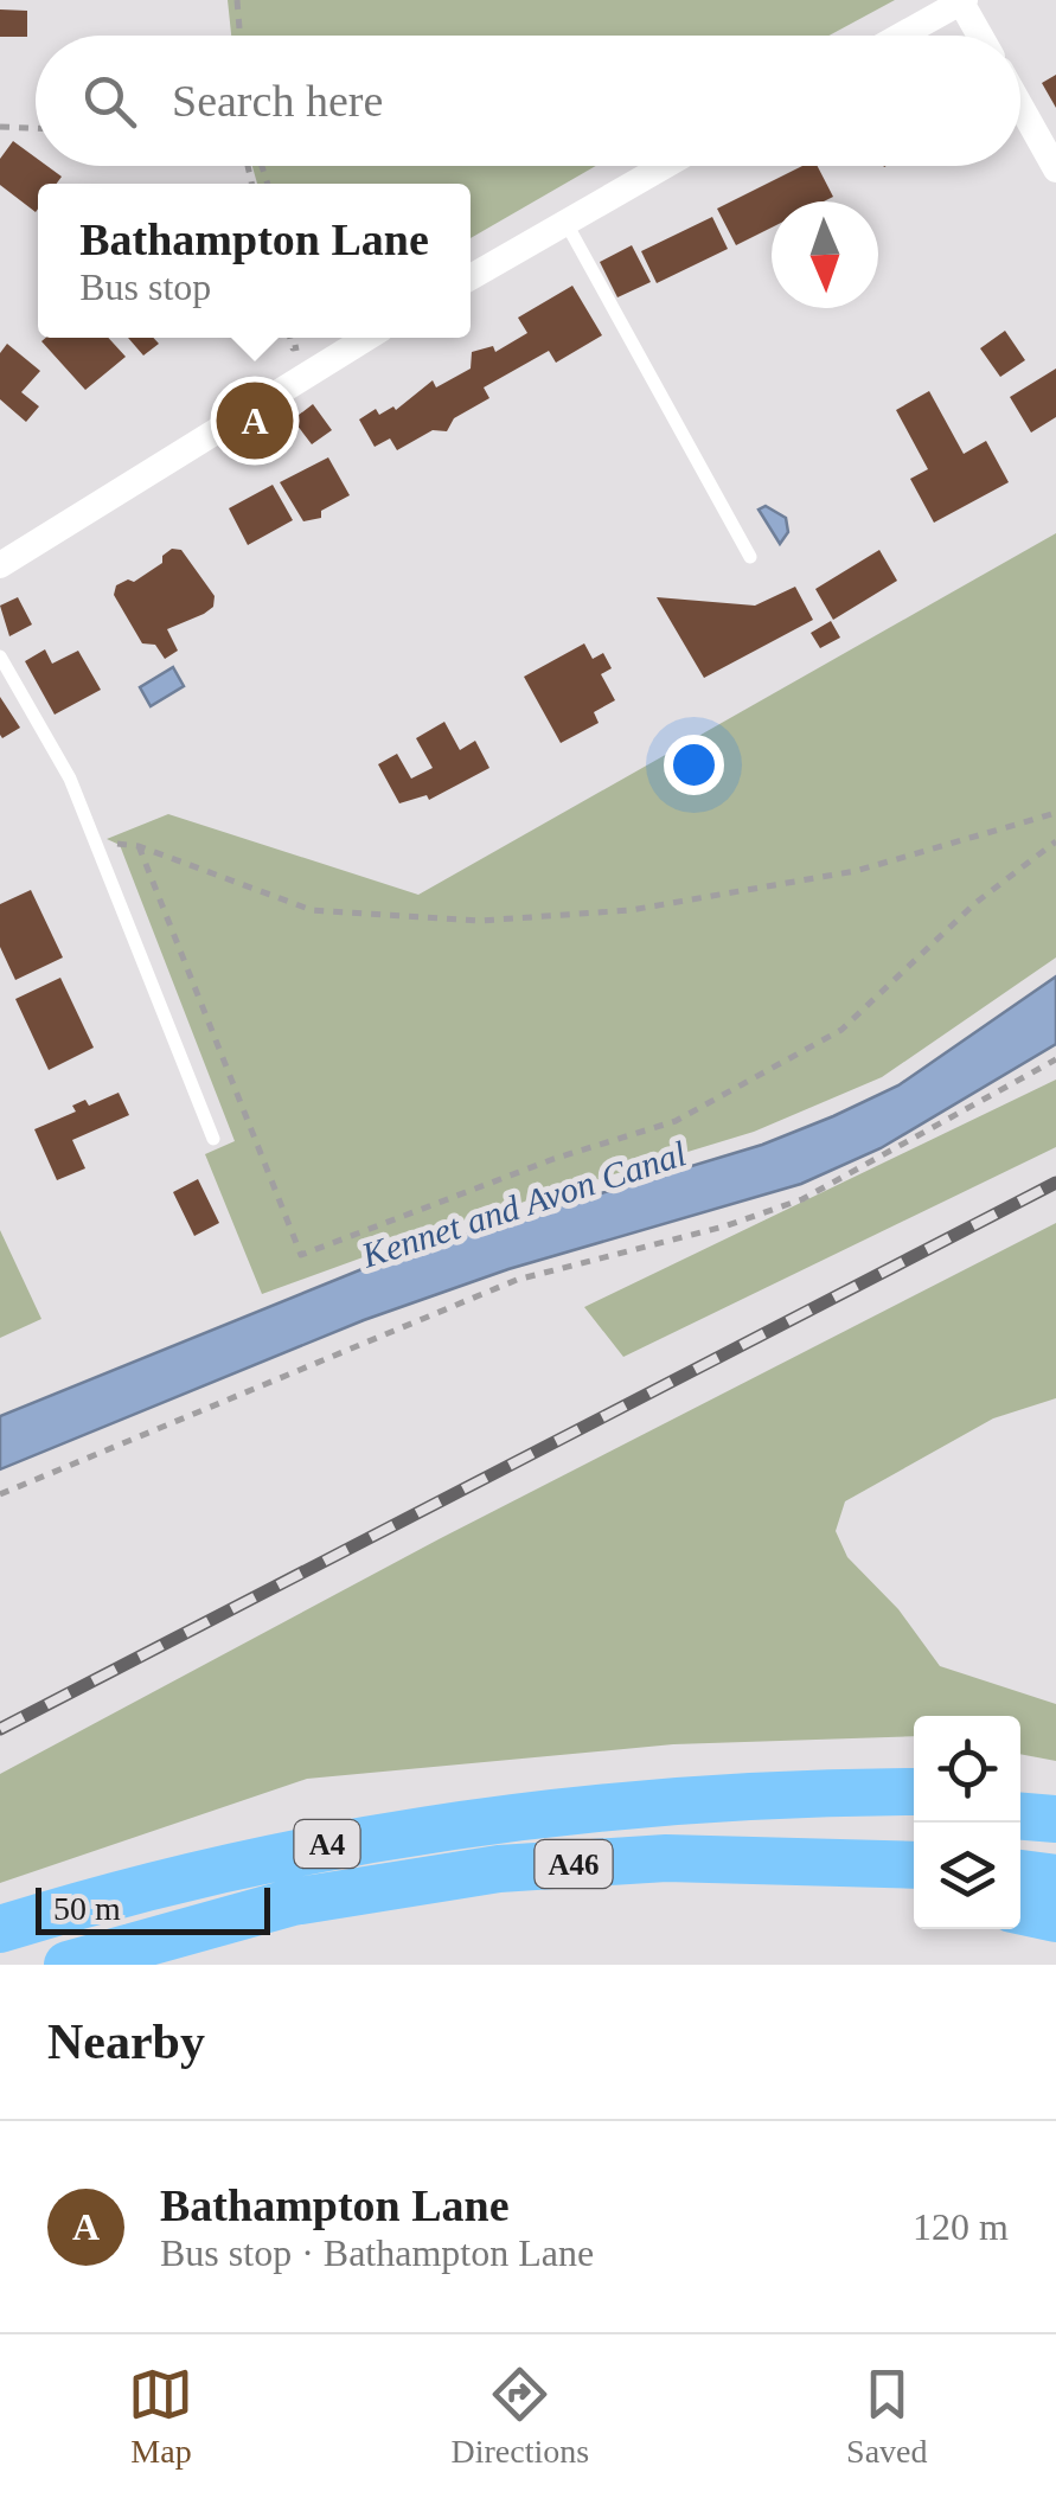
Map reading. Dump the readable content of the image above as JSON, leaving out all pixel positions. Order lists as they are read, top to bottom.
{
  "streets": {
    "highway": ["A4", "A46"]
  },
  "water": ["Kennet and Avon Canal"],
  "scale_bar": "50 m",
  "north": "bottom",
  "page": {
    "search": "Search here",
    "popup": ["Bathampton Lane", "Bus stop"],
    "pins": "A",
    "scale": "50 m",
    "heading": "Nearby",
    "list": [
      {
        "mark": "A",
        "name": "Bathampton Lane",
        "note": "Bus stop · Bathampton Lane",
        "value": "120 m"
      }
    ],
    "nav": ["Map", "Directions", "Saved"]
  }
}
